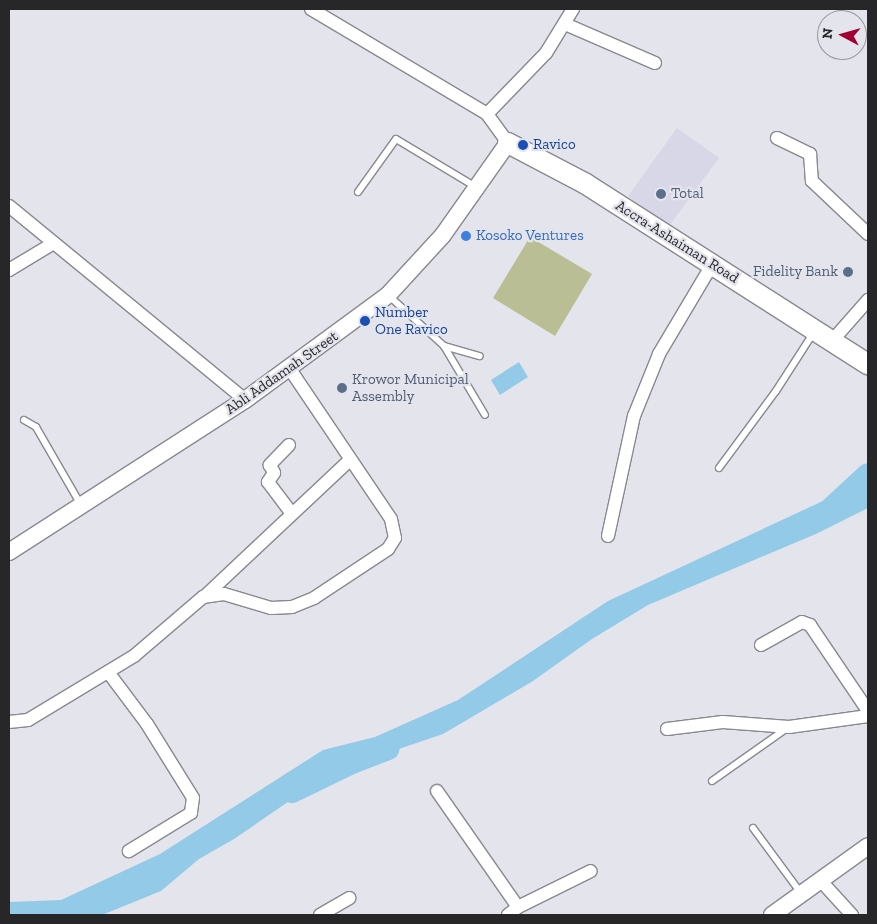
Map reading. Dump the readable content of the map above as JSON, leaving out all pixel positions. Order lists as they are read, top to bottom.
{
  "streets": {
    "main road": ["Accra-Ashaiman Road"],
    "street": ["Abli Addamah Street"]
  },
  "crossings": [
    ["Accra-Ashaiman Road", "Abli Addamah Street"]
  ],
  "places": [
    "Ravico",
    "Total",
    "Kosoko Ventures",
    "Fidelity Bank",
    "Number One Ravico",
    "Krowor Municipal Assembly"
  ],
  "north": "left"
}
